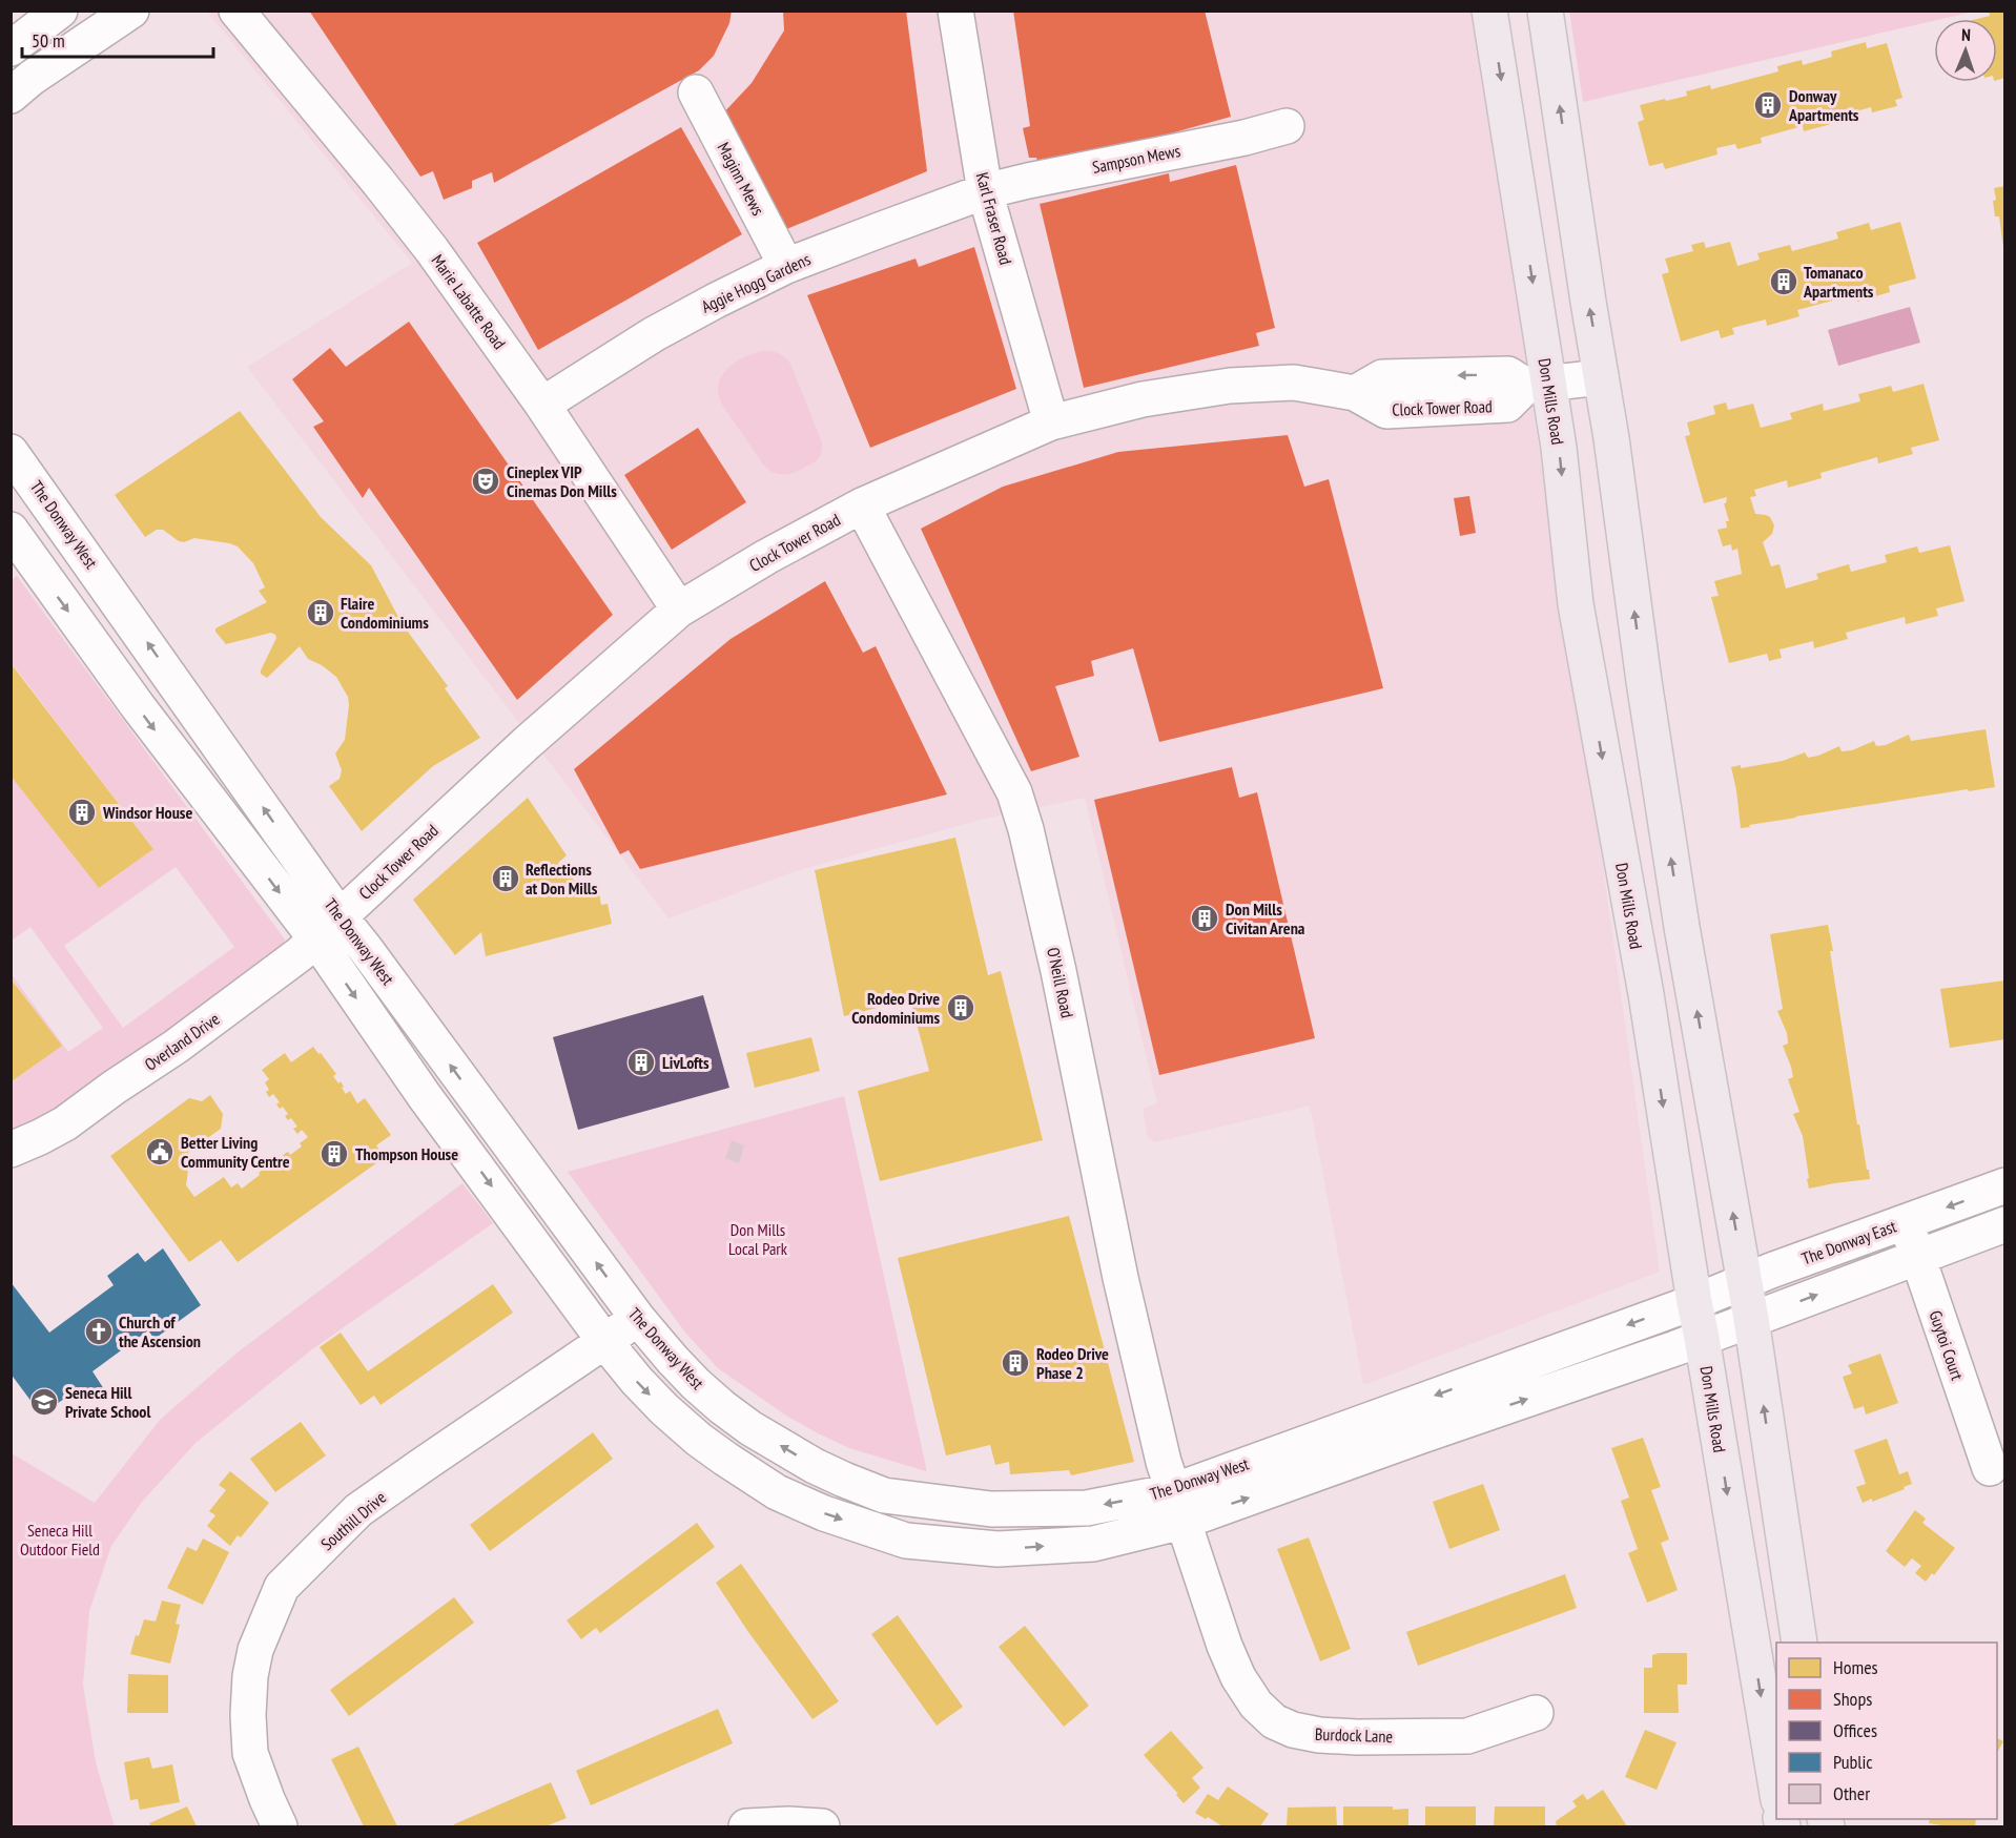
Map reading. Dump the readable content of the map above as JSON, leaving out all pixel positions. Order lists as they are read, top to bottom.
{
  "streets": {
    "main road": ["Don Mills Road"],
    "street": [
      "Sampson Mews",
      "Maginn Mews",
      "Karl Fraser Road",
      "Aggie Hogg Gardens",
      "Marie Labatte Road",
      "Clock Tower Road",
      "The Donway West",
      "O'Neill Road",
      "Overland Drive",
      "The Donway East",
      "Guytoi Court",
      "Southill Drive",
      "Burdock Lane"
    ]
  },
  "crossings": [
    ["Sampson Mews", "Karl Fraser Road"],
    ["Sampson Mews", "Aggie Hogg Gardens"],
    ["Maginn Mews", "Aggie Hogg Gardens"],
    ["Karl Fraser Road", "Aggie Hogg Gardens"],
    ["Karl Fraser Road", "Clock Tower Road"],
    ["Aggie Hogg Gardens", "Marie Labatte Road"],
    ["Marie Labatte Road", "Clock Tower Road"],
    ["Don Mills Road", "Clock Tower Road"],
    ["Don Mills Road", "The Donway West"],
    ["Don Mills Road", "The Donway East"],
    ["Clock Tower Road", "The Donway West"],
    ["Clock Tower Road", "O'Neill Road"],
    ["Clock Tower Road", "Overland Drive"],
    ["The Donway West", "O'Neill Road"],
    ["The Donway West", "Overland Drive"],
    ["The Donway West", "The Donway East"],
    ["The Donway West", "Southill Drive"],
    ["The Donway West", "Burdock Lane"],
    ["O'Neill Road", "Burdock Lane"],
    ["The Donway East", "Guytoi Court"]
  ],
  "parks": ["Don Mills Local Park", "Seneca Hill Outdoor Field"],
  "places": {
    "building": [
      "Donway Apartments",
      "Tomanaco Apartments",
      "Flaire Condominiums",
      "Windsor House",
      "Reflections at Don Mills",
      "Don Mills Civitan Arena",
      "Rodeo Drive Condominiums",
      "LivLofts",
      "Thompson House",
      "Rodeo Drive Phase 2"
    ],
    "theatre": ["Cineplex VIP Cinemas Don Mills"],
    "public building": ["Better Living Community Centre"],
    "church": ["Church of the Ascension"],
    "school or university": ["Seneca Hill Private School"]
  },
  "legend": [
    "Homes",
    "Shops",
    "Offices",
    "Public",
    "Other"
  ],
  "scale_bar": "50 m",
  "north": "top"
}
